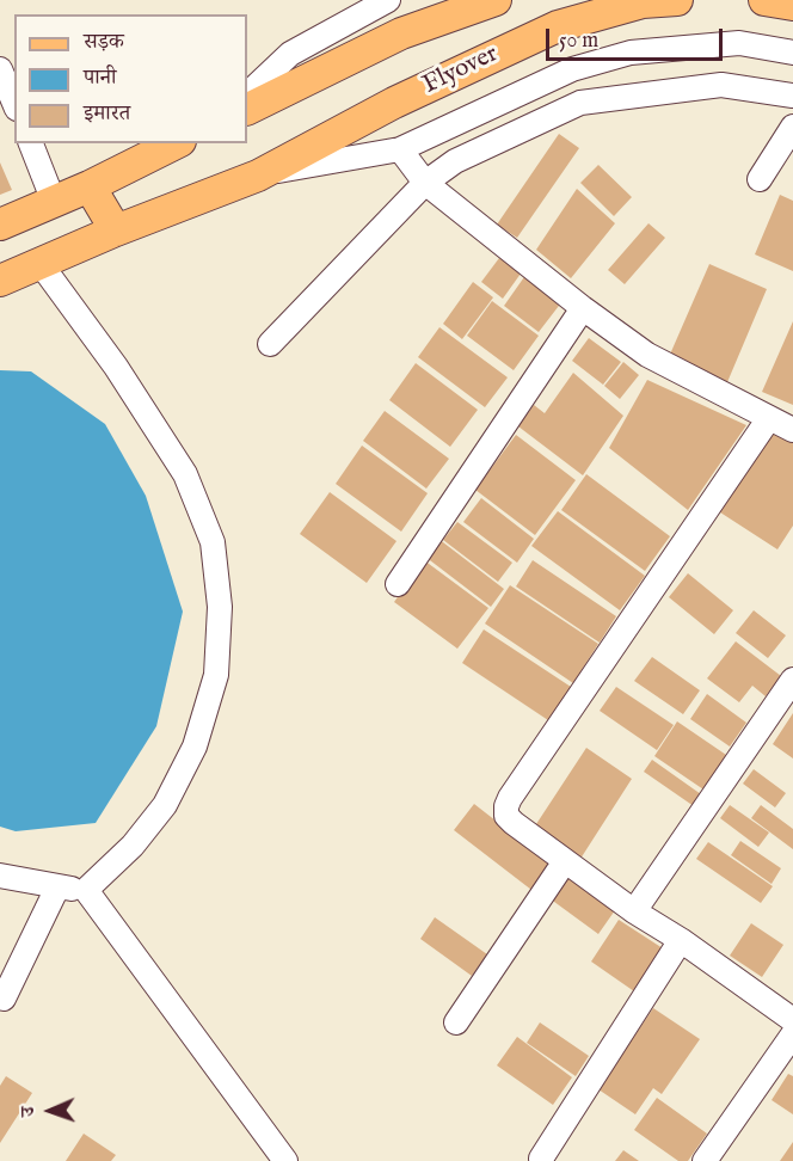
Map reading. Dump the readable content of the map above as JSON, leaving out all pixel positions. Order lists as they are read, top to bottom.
{
  "streets": {
    "main road": ["Flyover"]
  },
  "legend": ["सड़क", "पानी", "इमारत"],
  "scale_bar": "50 m",
  "north": "left"
}
